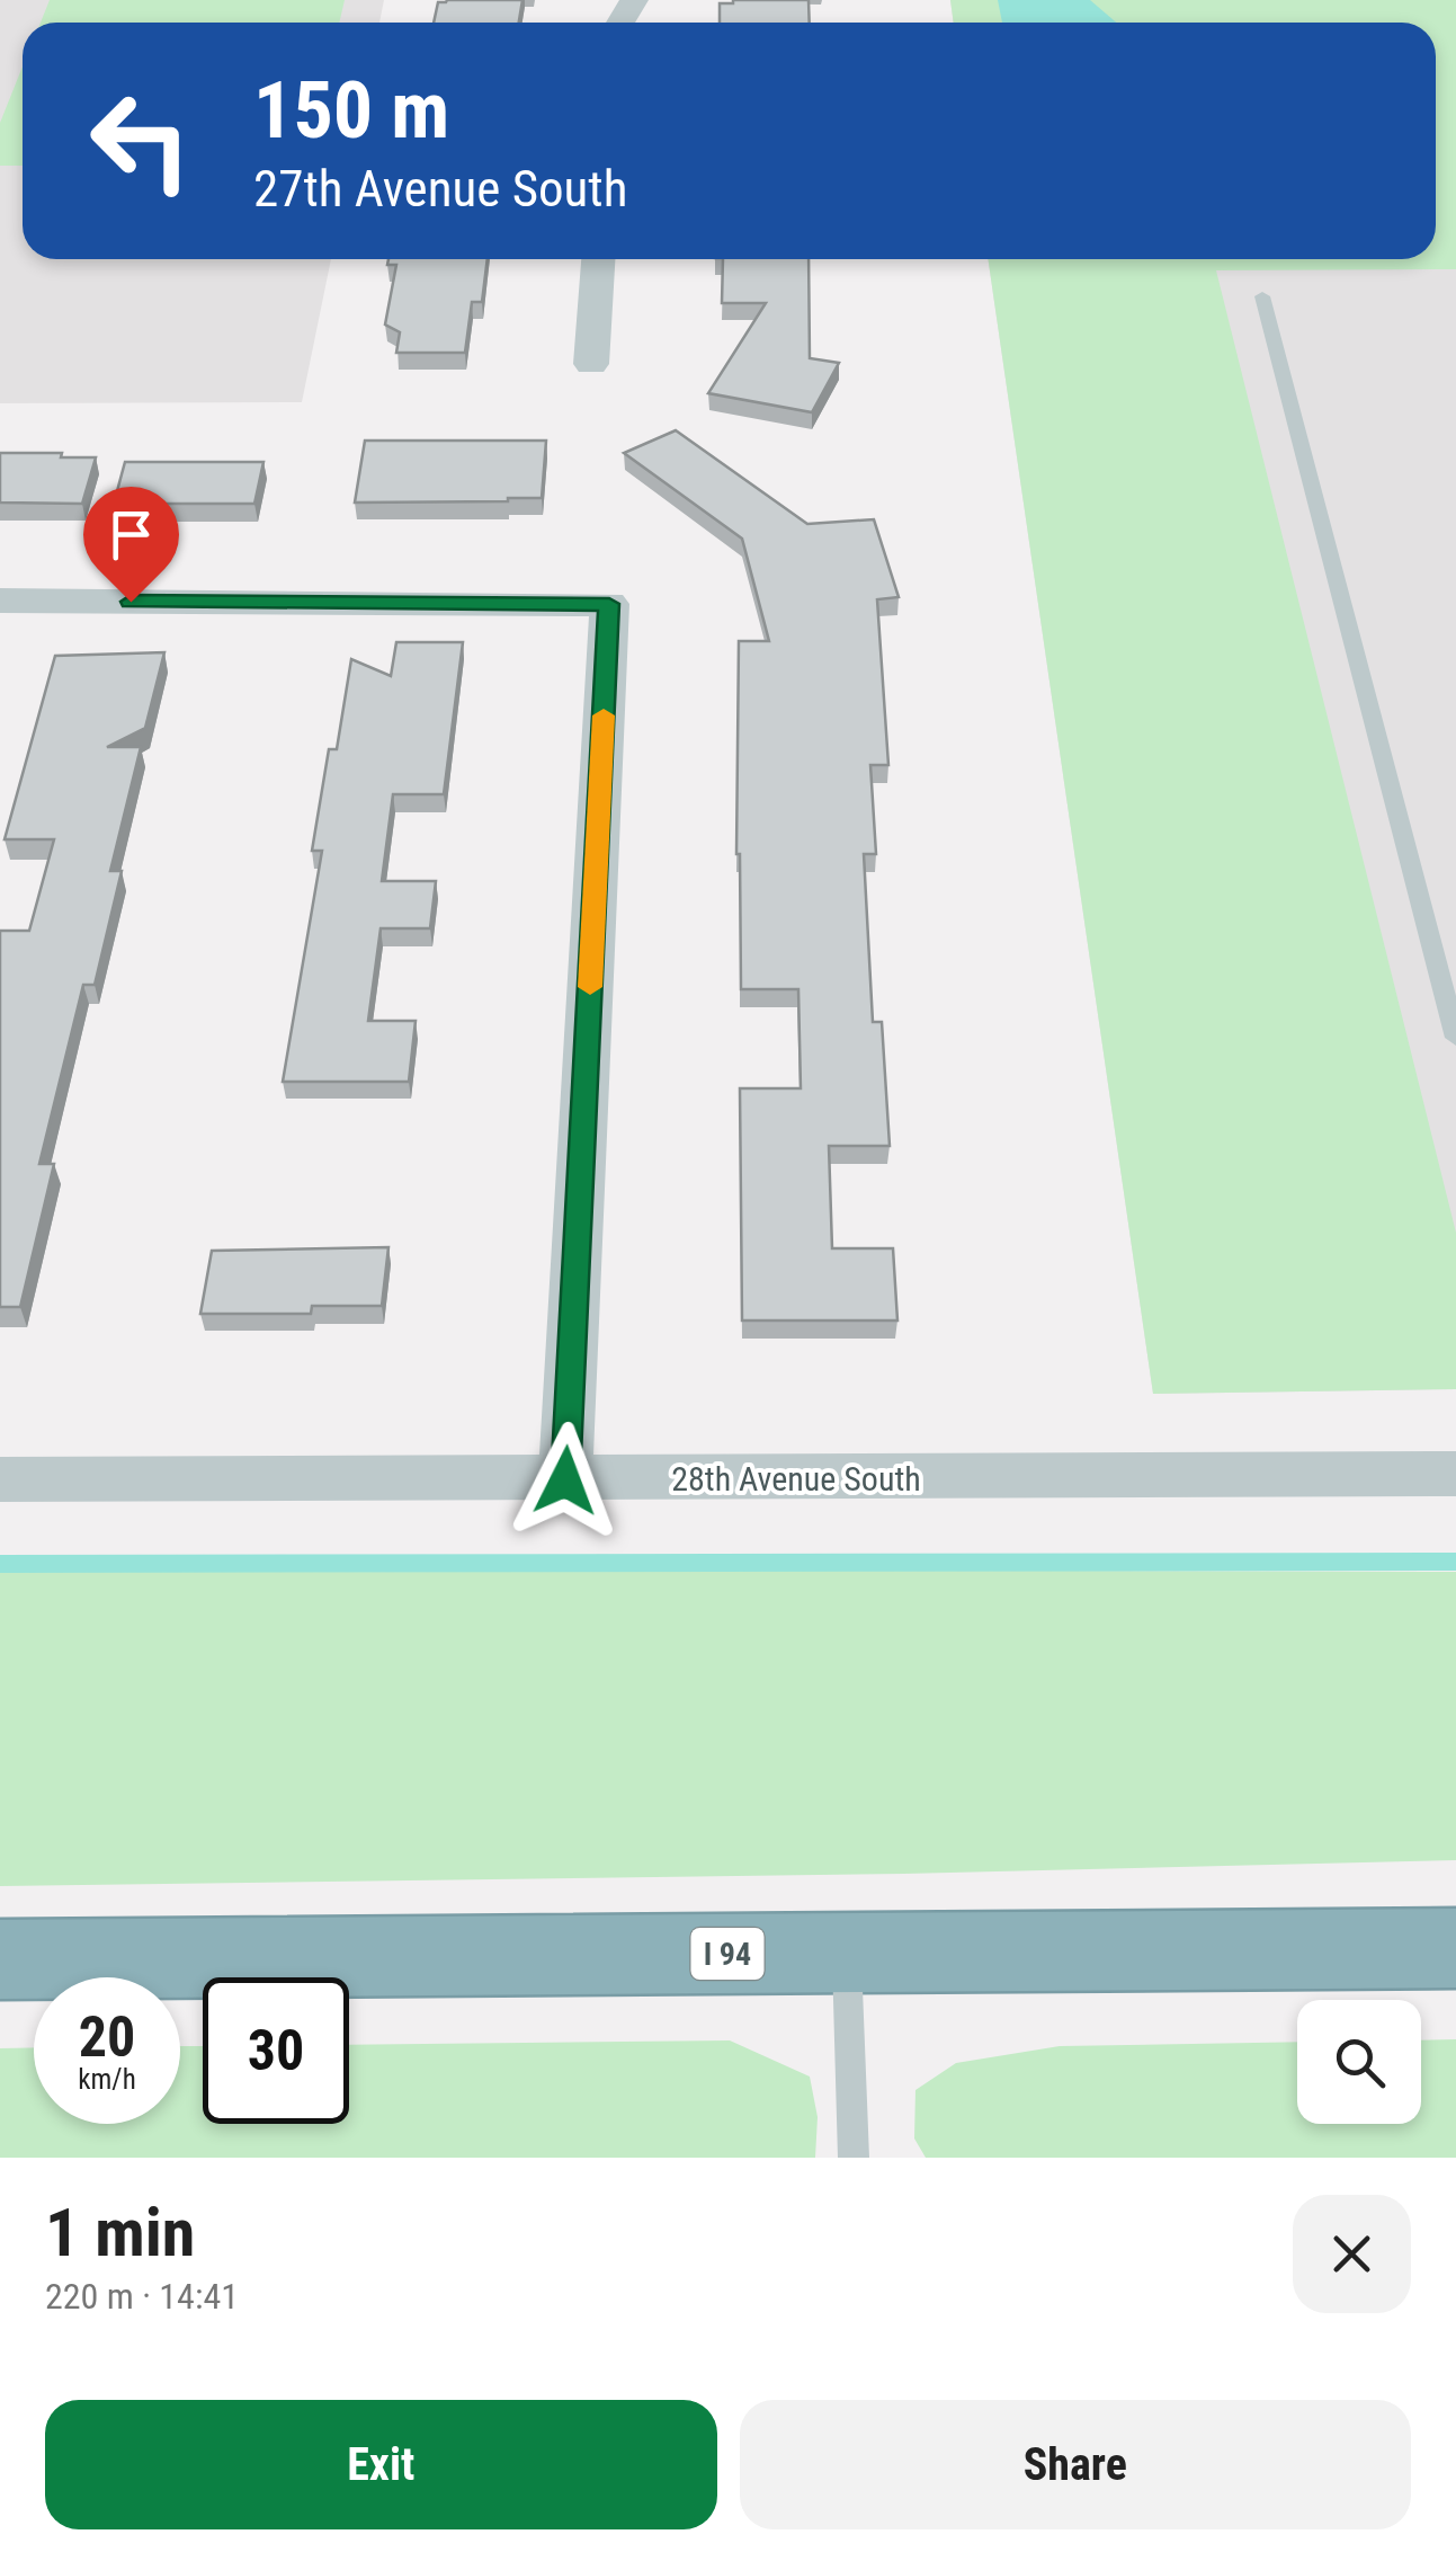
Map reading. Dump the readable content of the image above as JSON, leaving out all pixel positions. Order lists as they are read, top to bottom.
{
  "streets": {
    "highway": ["I 94"],
    "street": ["28th Avenue South"]
  },
  "page": {
    "turn": ["150 m", "27th Avenue South"],
    "speed": "20 km/h",
    "limit": "30",
    "heading": ["1 min", "220 m · 14:41"],
    "buttons": ["Exit", "Share"]
  }
}
